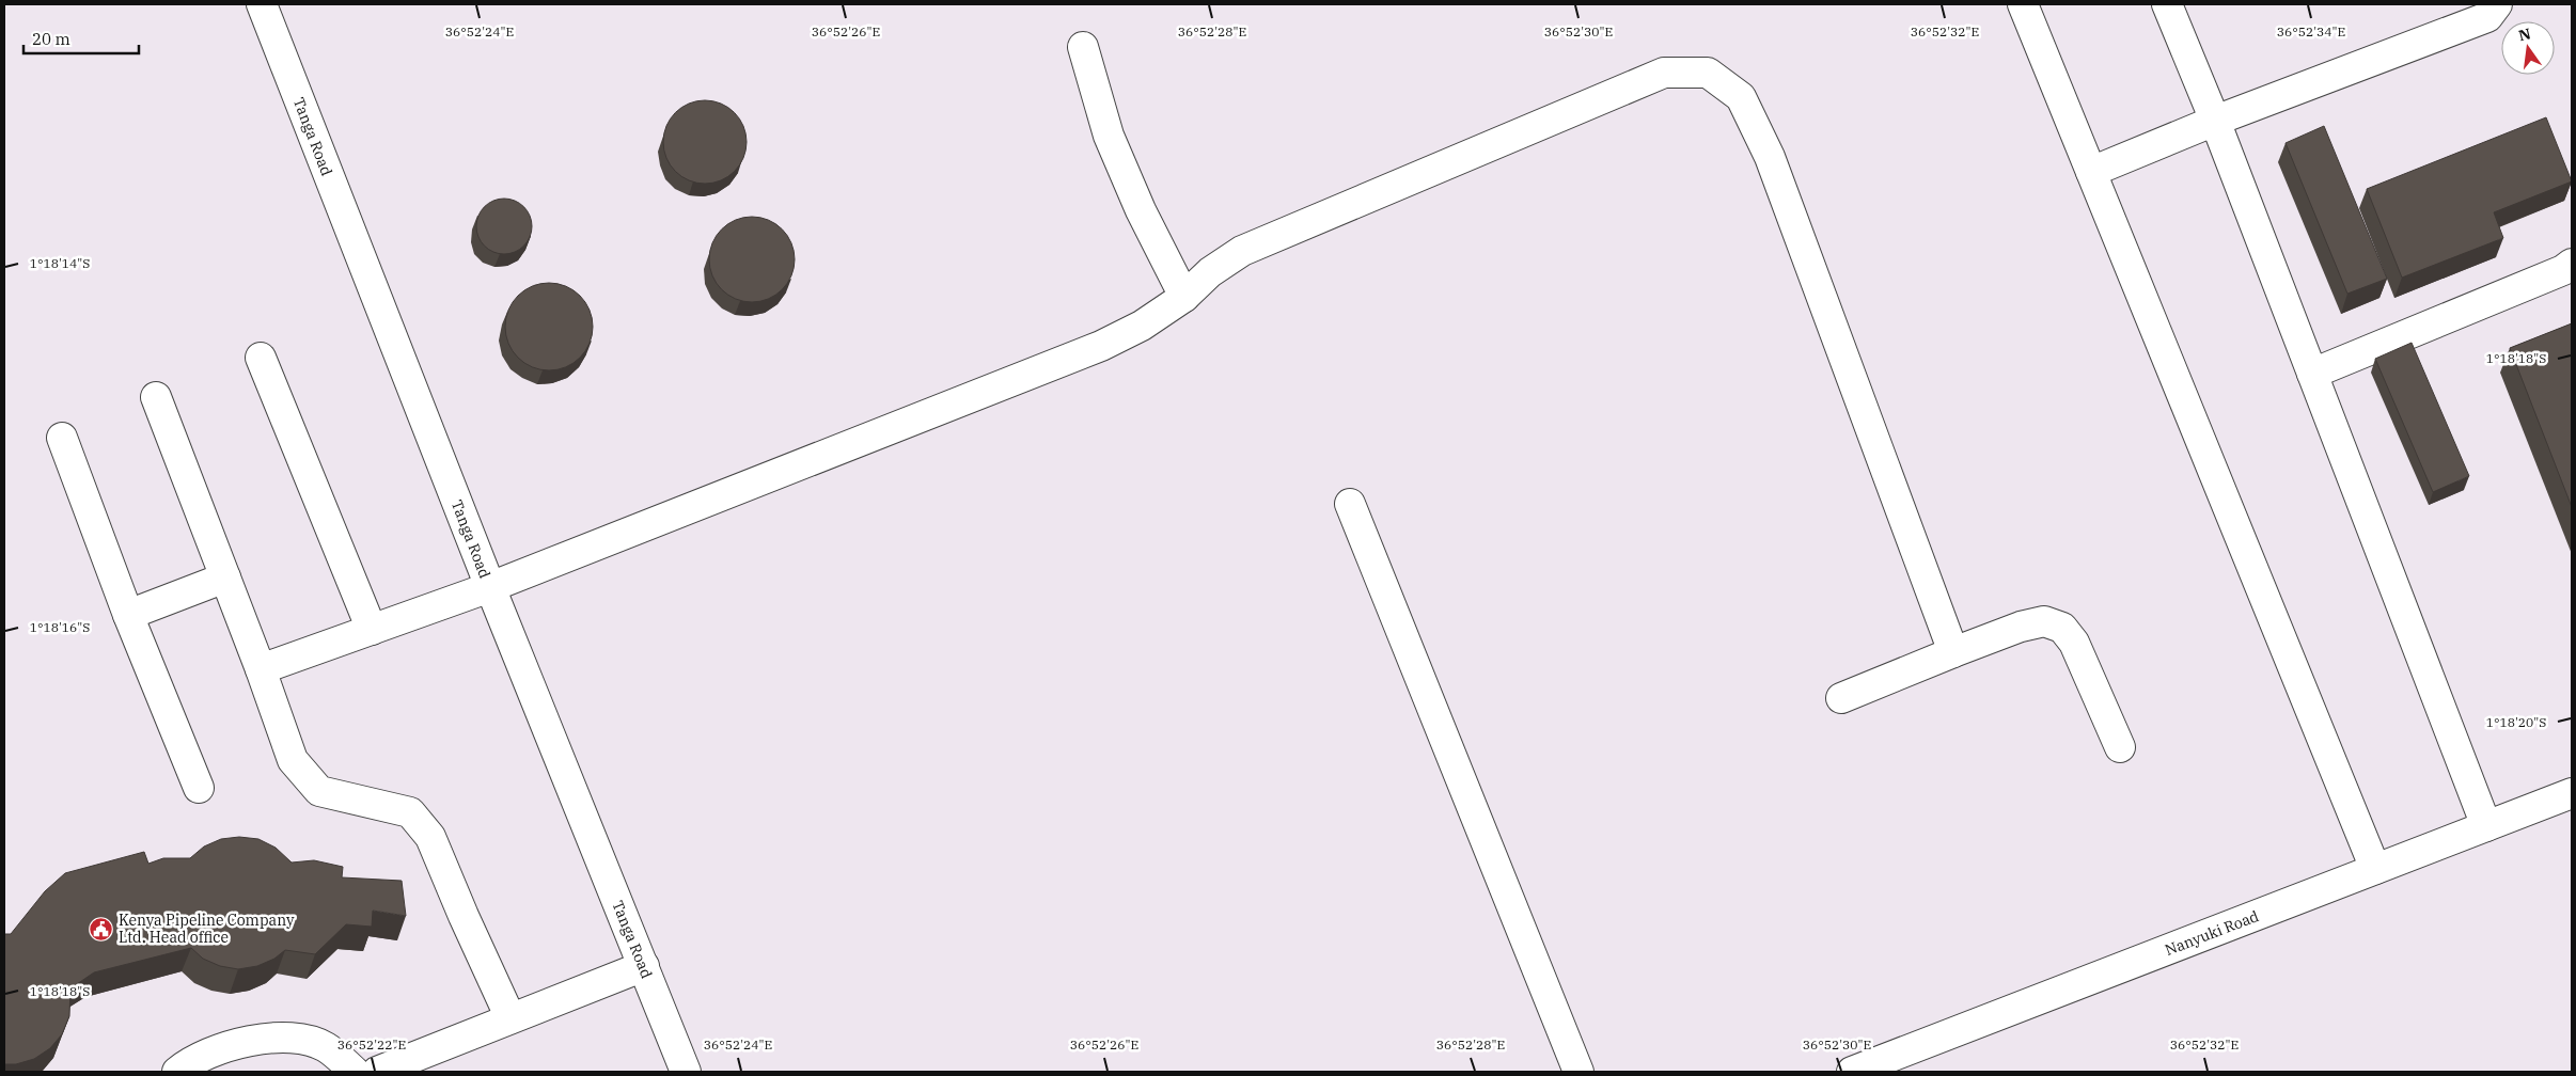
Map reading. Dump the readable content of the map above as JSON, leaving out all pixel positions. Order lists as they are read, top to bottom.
{
  "streets": {
    "street": ["Tanga Road", "Nanyuki Road"]
  },
  "places": {
    "public building": ["Kenya Pipeline Company Ltd. Head office"]
  },
  "scale_bar": "20 m",
  "north": "top",
  "coordinates": [
    "36°52'24\"E",
    "36°52'26\"E",
    "36°52'28\"E",
    "36°52'30\"E",
    "36°52'32\"E",
    "36°52'34\"E",
    "1°18'14\"S",
    "1°18'18\"S",
    "1°18'16\"S",
    "1°18'20\"S",
    "36°52'22\"E"
  ]
}
